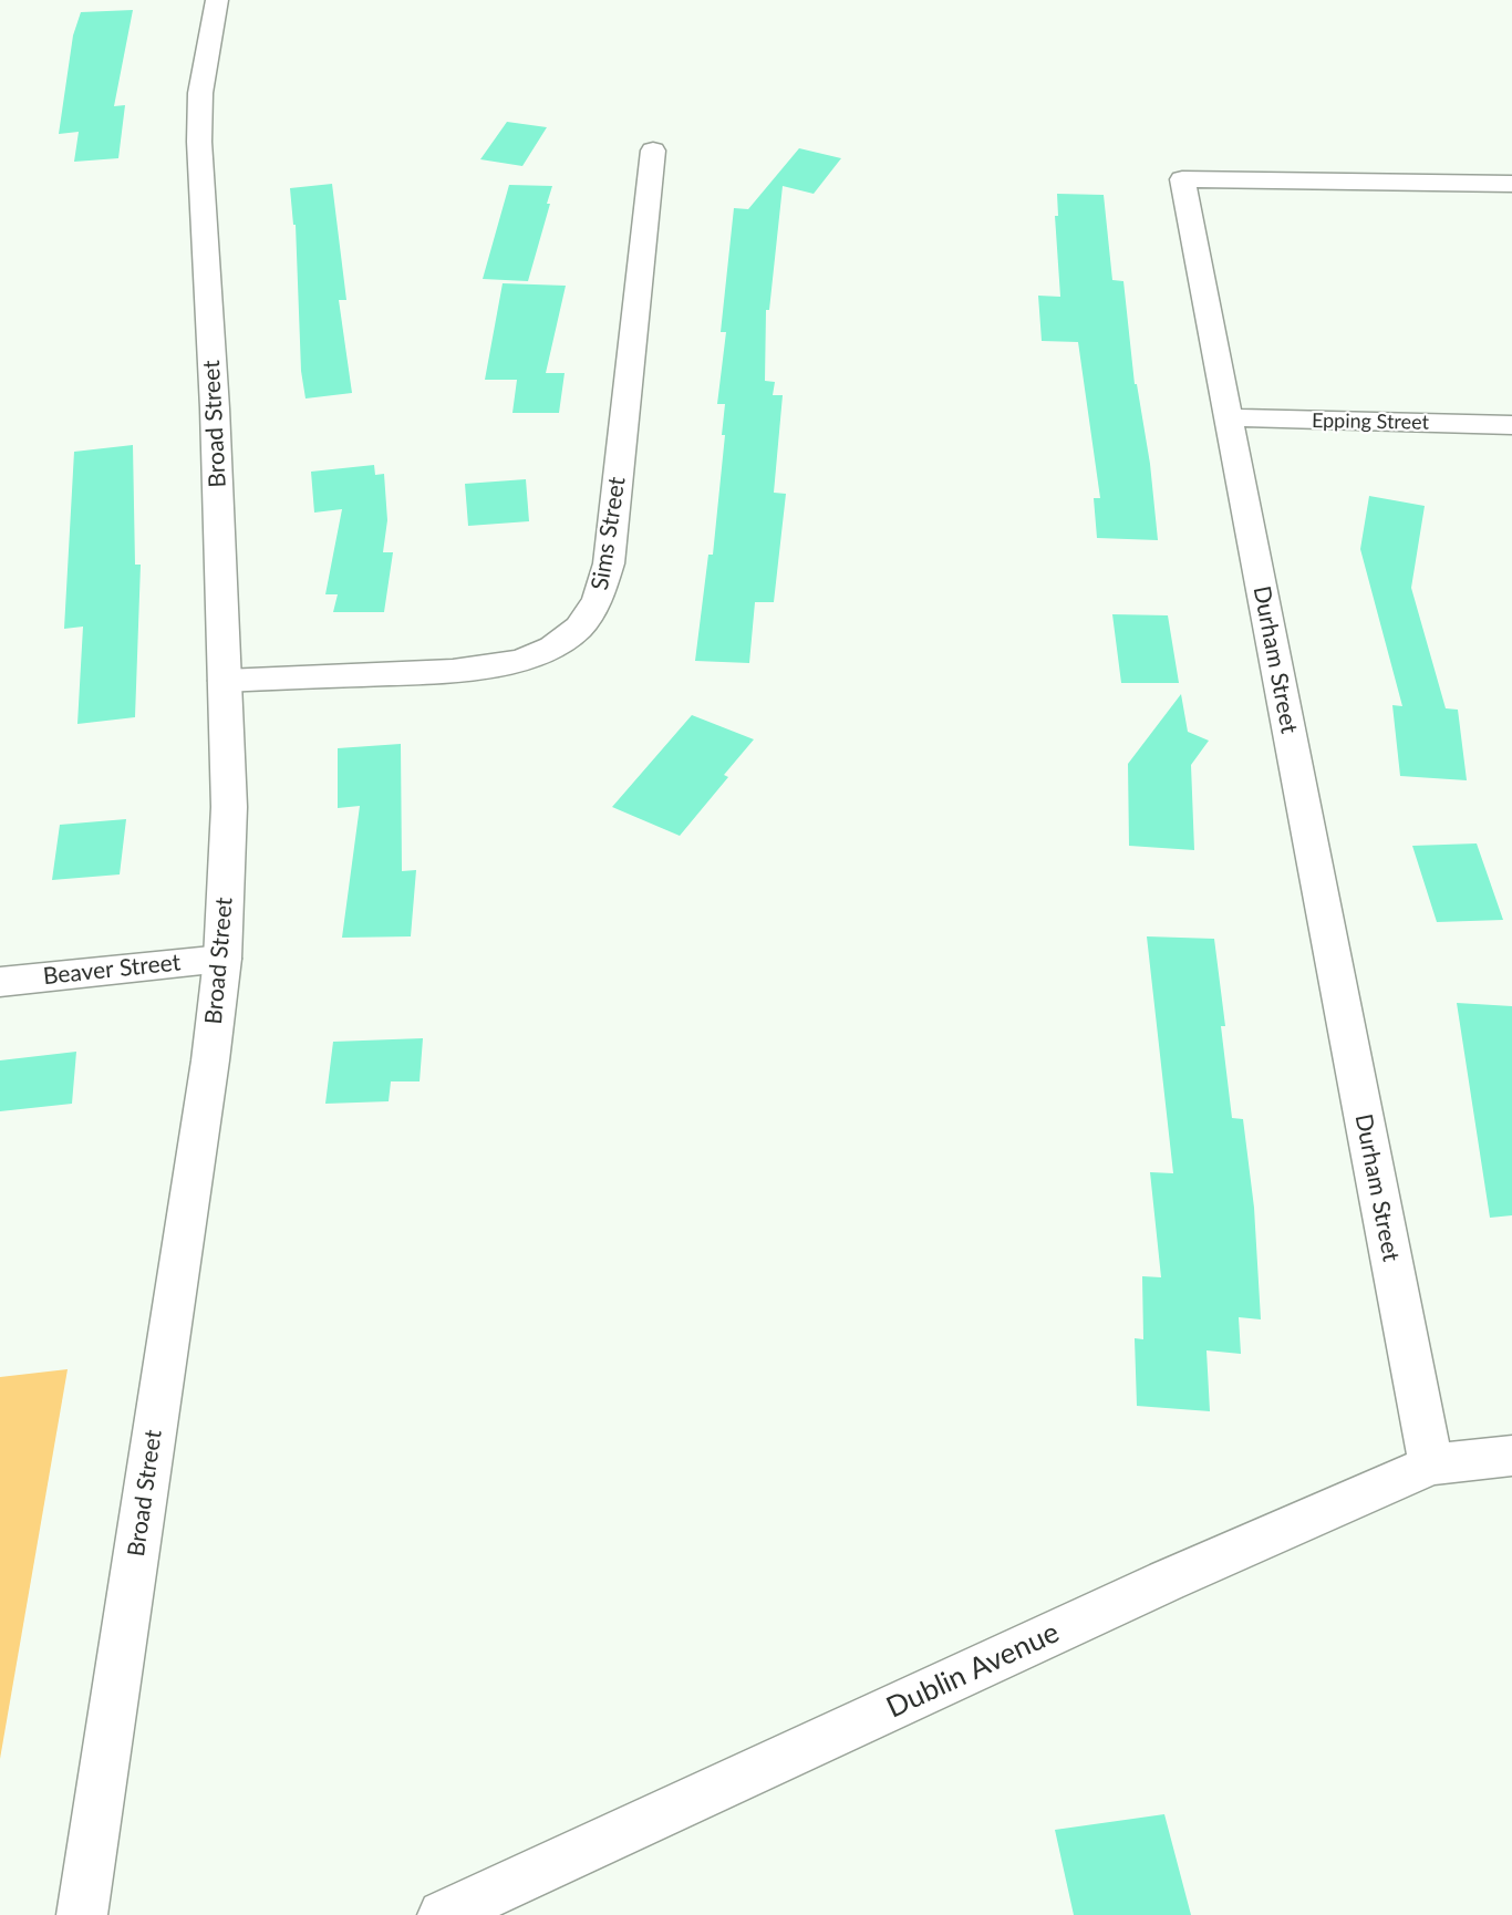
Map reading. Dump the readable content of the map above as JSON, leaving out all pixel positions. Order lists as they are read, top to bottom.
{
  "streets": {
    "street": [
      "Epping Street",
      "Broad Street",
      "Sims Street",
      "Durham Street",
      "Beaver Street",
      "Dublin Avenue"
    ]
  },
  "crossings": [
    ["Epping Street", "Durham Street"],
    ["Broad Street", "Sims Street"],
    ["Broad Street", "Beaver Street"],
    ["Durham Street", "Dublin Avenue"]
  ]
}
